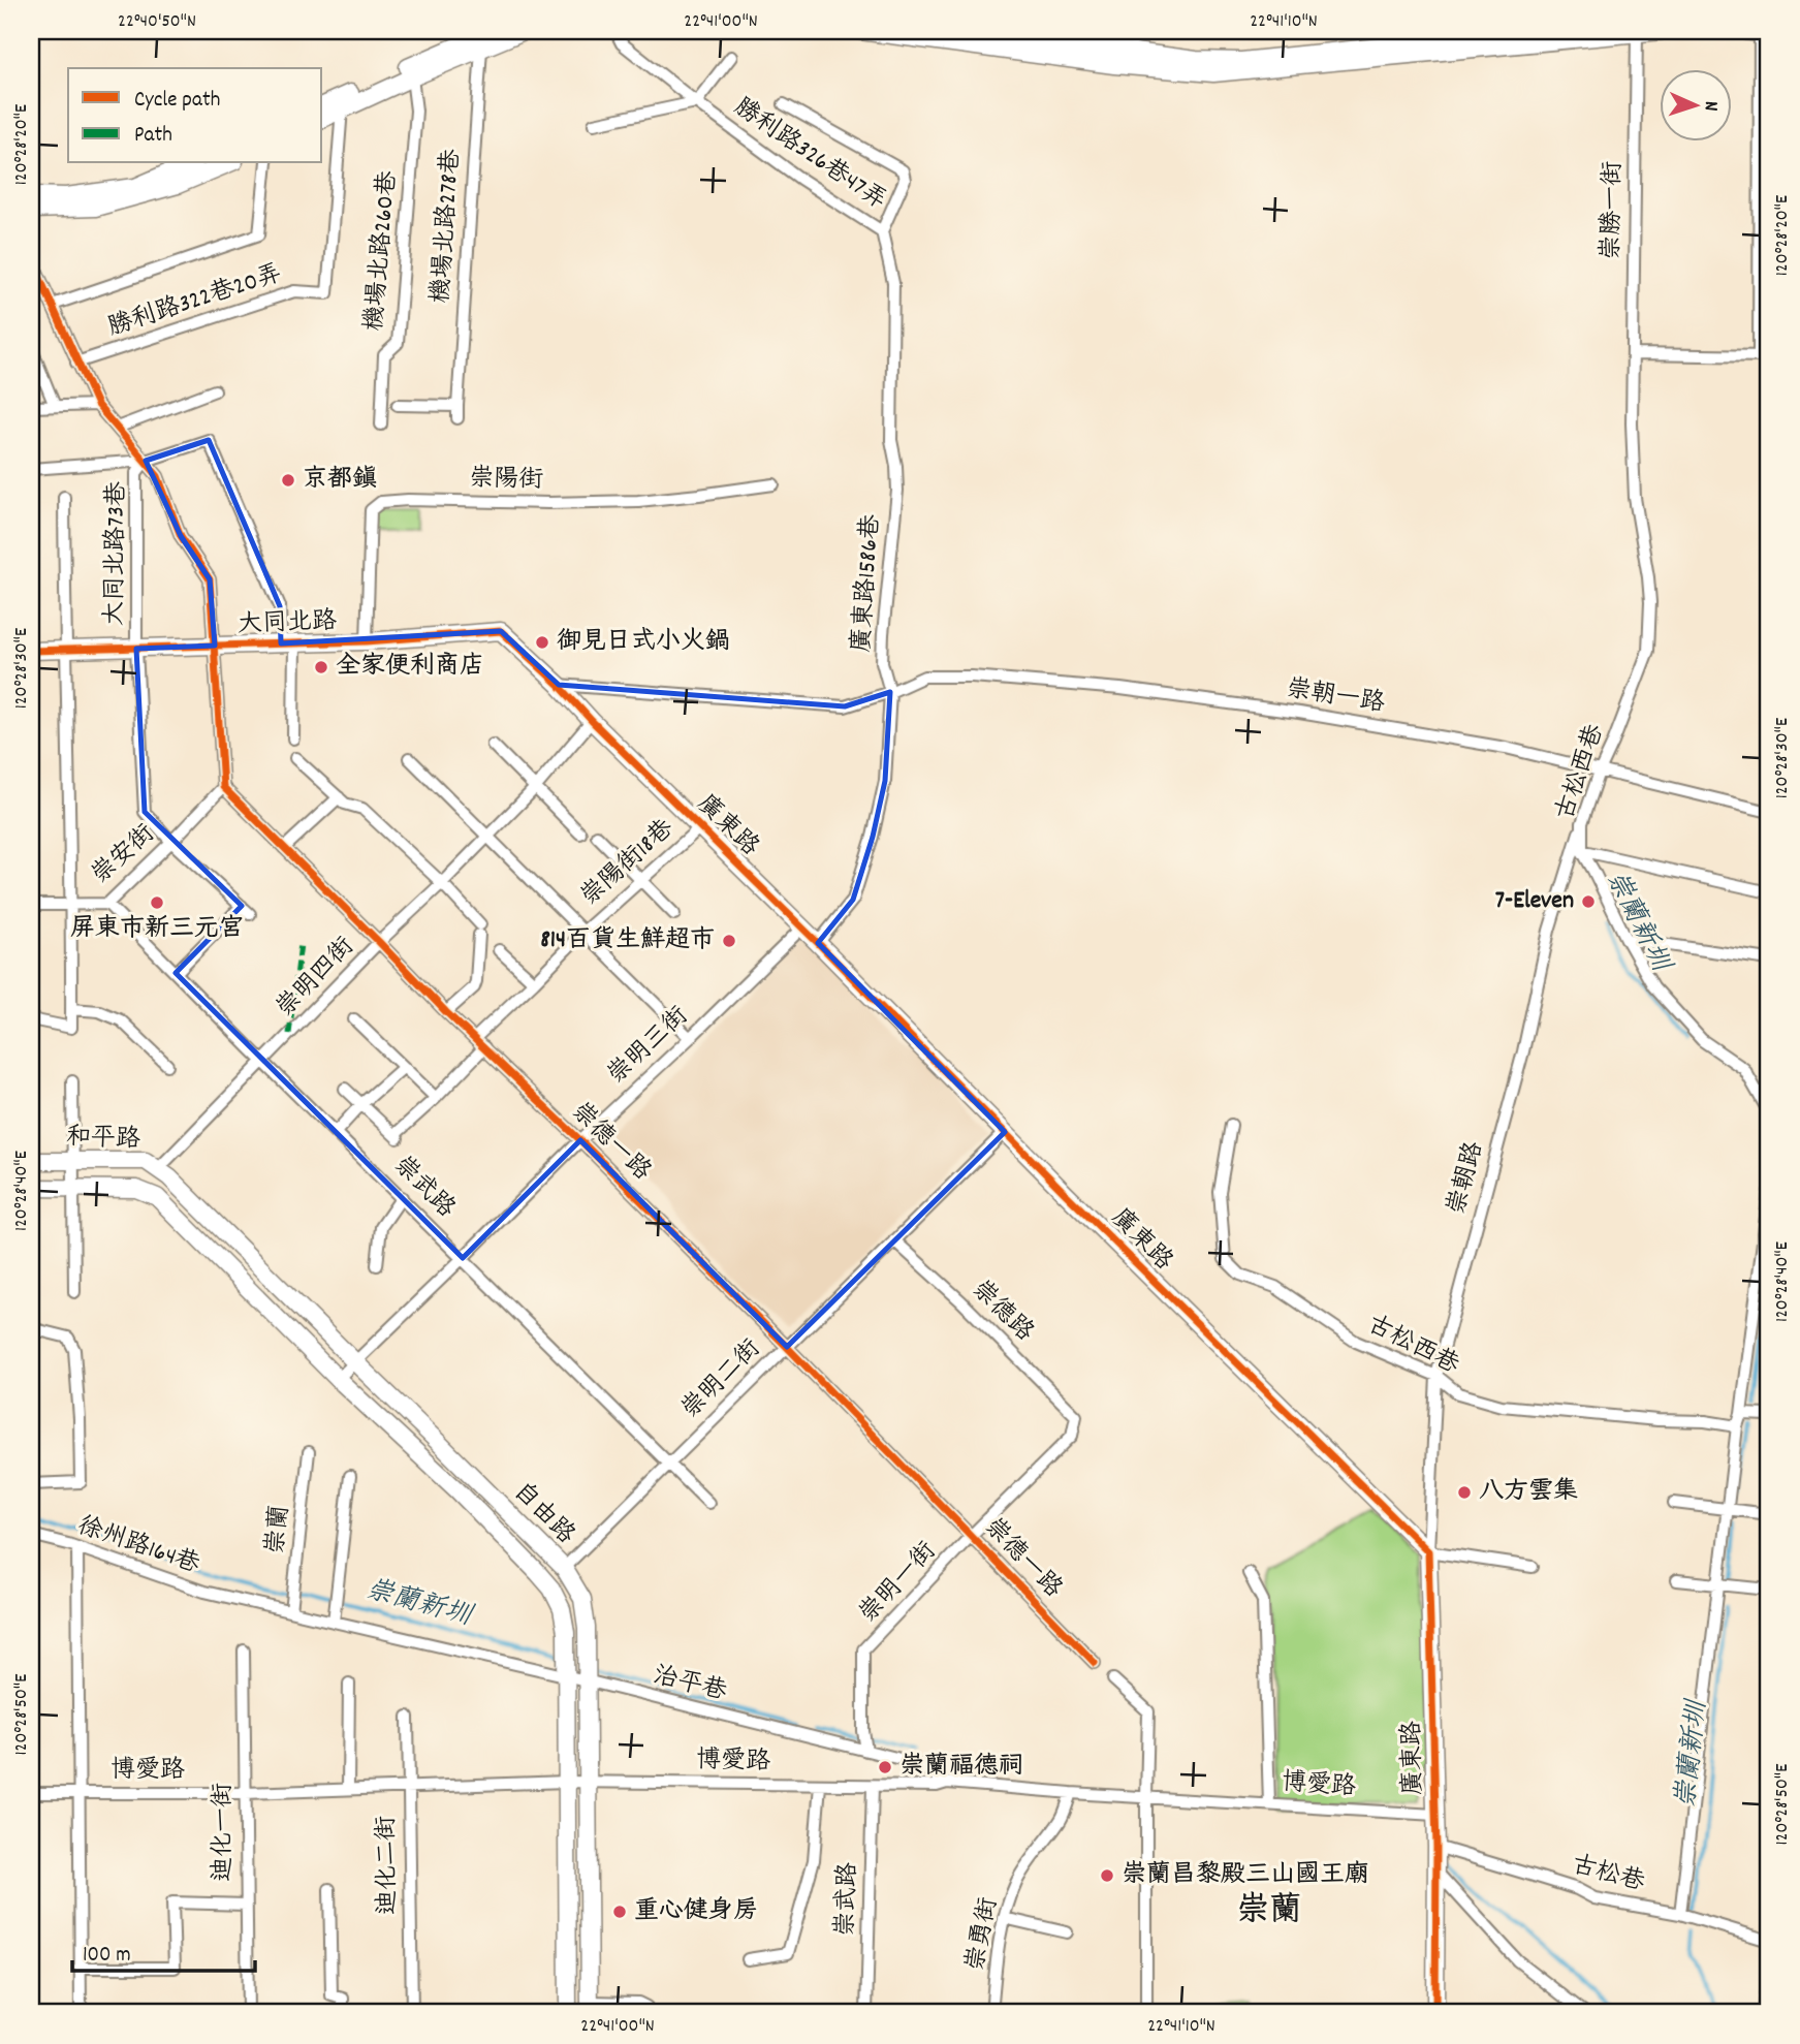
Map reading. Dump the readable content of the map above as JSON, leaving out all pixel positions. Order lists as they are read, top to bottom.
{
  "streets": {
    "street": [
      "勝利路326巷47弄",
      "崇勝一街",
      "機場北路278巷",
      "機場北路260巷",
      "勝利路322巷20弄",
      "崇陽街",
      "大同北路73巷",
      "廣東路1586巷",
      "大同北路",
      "崇朝一路",
      "古松西巷",
      "廣東路",
      "崇安街",
      "崇陽街18巷",
      "崇明四街",
      "崇明三街",
      "和平路",
      "崇德一路",
      "崇朝路",
      "崇武路",
      "崇德路",
      "崇明二街",
      "自由路",
      "崇蘭",
      "徐州路164巷",
      "崇明一街",
      "治平巷",
      "博愛路",
      "迪化一街",
      "迪化二街",
      "古松巷",
      "崇勇街"
    ]
  },
  "crossings": [
    ["勝利路326巷47弄", "廣東路1586巷"],
    ["崇勝一街", "古松西巷"],
    ["崇陽街", "大同北路"],
    ["大同北路73巷", "大同北路"],
    ["大同北路73巷", "崇安街"],
    ["大同北路73巷", "崇武路"],
    ["廣東路1586巷", "崇朝一路"],
    ["廣東路1586巷", "廣東路"],
    ["大同北路", "廣東路"],
    ["崇朝一路", "古松西巷"],
    ["古松西巷", "崇朝路"],
    ["廣東路", "崇陽街18巷"],
    ["廣東路", "崇明四街"],
    ["廣東路", "崇明三街"],
    ["廣東路", "崇朝路"],
    ["廣東路", "崇明二街"],
    ["廣東路", "博愛路"],
    ["廣東路", "古松巷"],
    ["崇安街", "崇德一路"],
    ["崇安街", "崇武路"],
    ["崇陽街18巷", "崇德一路"],
    ["崇明四街", "和平路"],
    ["崇明四街", "崇德一路"],
    ["崇明四街", "崇武路"],
    ["崇明四街", "自由路"],
    ["崇明三街", "崇德一路"],
    ["崇明三街", "崇武路"],
    ["崇明三街", "自由路"],
    ["和平路", "自由路"],
    ["崇德一路", "崇明二街"],
    ["崇德一路", "崇明一街"],
    ["崇武路", "崇明二街"],
    ["崇武路", "博愛路"],
    ["崇德路", "崇明二街"],
    ["崇德路", "崇明一街"],
    ["崇明二街", "自由路"],
    ["自由路", "治平巷"],
    ["自由路", "博愛路"],
    ["崇蘭", "徐州路164巷"],
    ["徐州路164巷", "治平巷"],
    ["崇明一街", "治平巷"],
    ["治平巷", "博愛路"],
    ["博愛路", "迪化一街"],
    ["博愛路", "迪化二街"],
    ["博愛路", "崇勇街"]
  ],
  "districts": ["崇蘭"],
  "water": ["崇蘭新圳"],
  "places": [
    "京都鎮",
    "御見日式小火鍋",
    "全家便利商店",
    "7-Eleven",
    "屏東市新三元宮",
    "814百貨生鮮超市",
    "八方雲集",
    "崇蘭福德祠",
    "崇蘭昌黎殿三山國王廟",
    "重心健身房"
  ],
  "legend": ["Cycle path", "Path"],
  "scale_bar": "100 m",
  "north": "right",
  "coordinates": [
    "22°40'50\"N",
    "22°41'00\"N",
    "22°41'10\"N",
    "120°28'20\"E",
    "120°28'30\"E",
    "120°28'40\"E",
    "120°28'50\"E"
  ]
}
